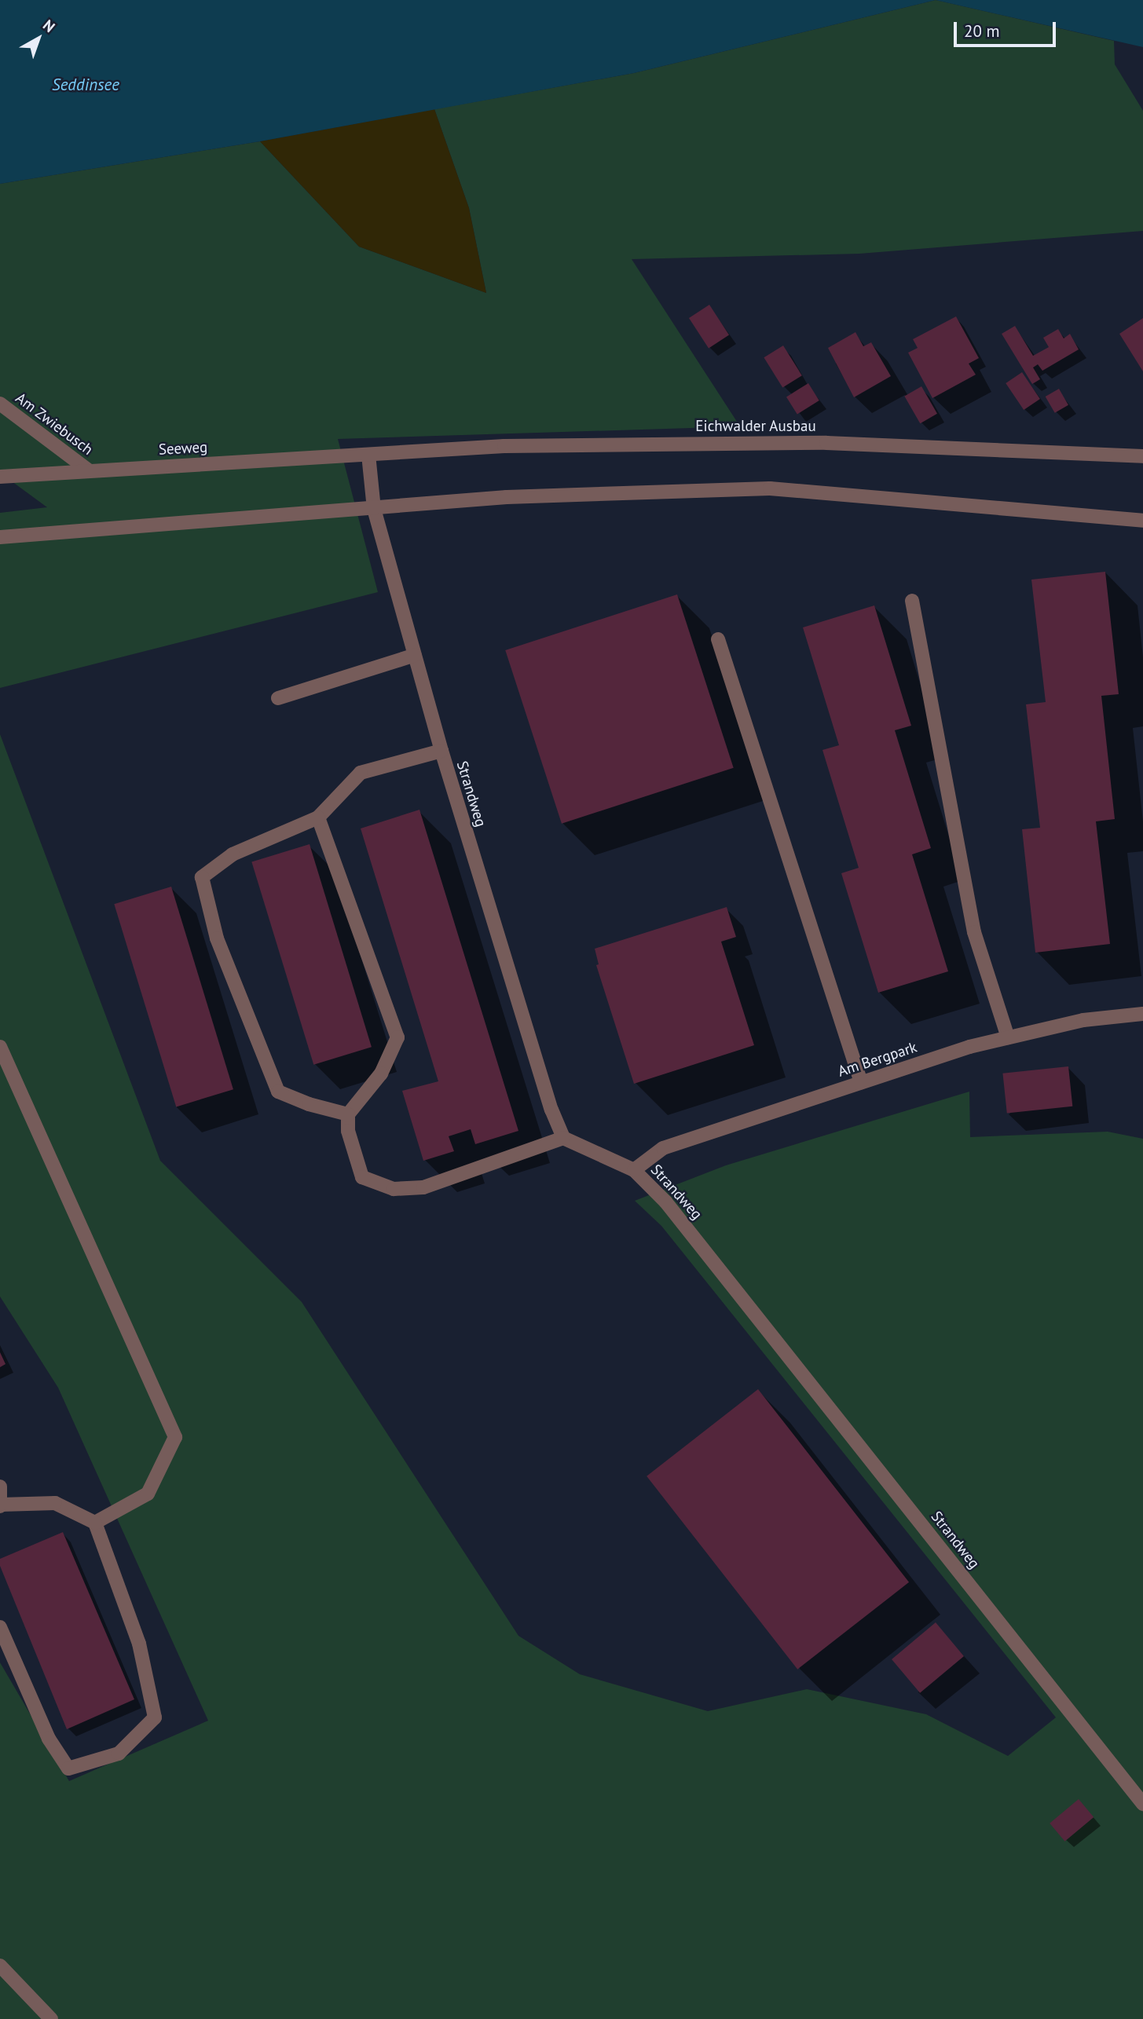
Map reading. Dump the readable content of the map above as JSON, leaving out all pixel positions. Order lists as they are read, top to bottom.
{
  "streets": {
    "street": [
      "Am Zwiebusch",
      "Eichwalder Ausbau",
      "Seeweg",
      "Strandweg",
      "Am Bergpark"
    ]
  },
  "crossings": [
    ["Am Zwiebusch", "Seeweg"],
    ["Eichwalder Ausbau", "Seeweg"],
    ["Eichwalder Ausbau", "Strandweg"],
    ["Seeweg", "Strandweg"],
    ["Strandweg", "Am Bergpark"]
  ],
  "water": ["Seddinsee"],
  "scale_bar": "20 m",
  "north": "top right"
}
